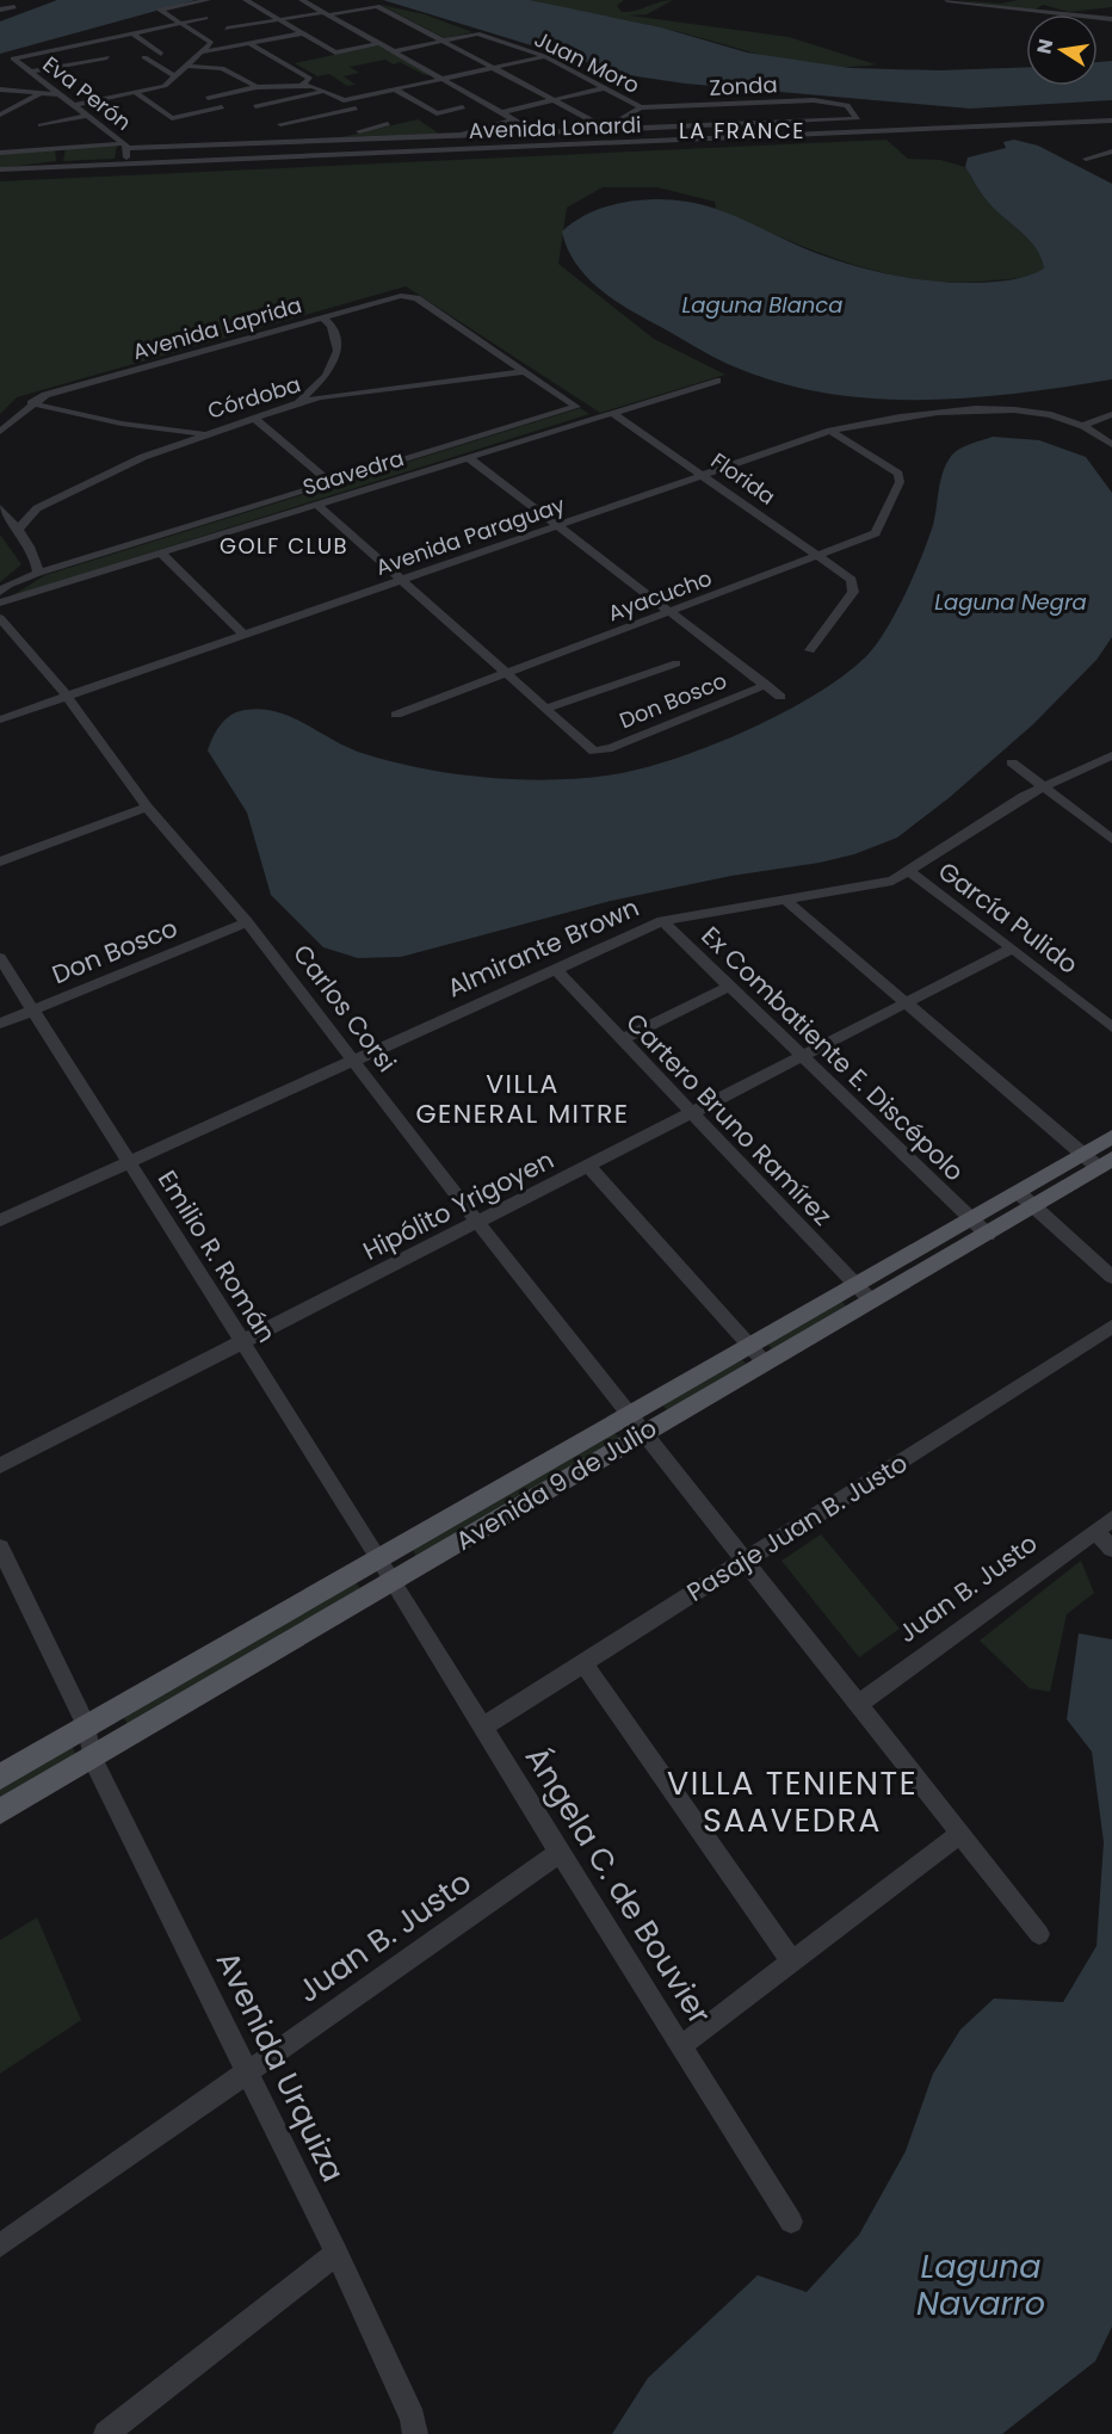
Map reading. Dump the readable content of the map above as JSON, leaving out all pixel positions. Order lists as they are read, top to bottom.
{
  "streets": {
    "main road": ["Avenida 9 de Julio"],
    "street": [
      "Juan Moro",
      "Zonda",
      "Eva Perón",
      "Avenida Lonardi",
      "Avenida Laprida",
      "Córdoba",
      "Saavedra",
      "Florida",
      "Avenida Paraguay",
      "Ayacucho",
      "Don Bosco",
      "García Pulido",
      "Almirante Brown",
      "Carlos Corsi",
      "Ex Combatiente E. Discépolo",
      "Cartero Bruno Ramírez",
      "Hipólito Yrigoyen",
      "Emilio R. Román",
      "Pasaje Juan B. Justo",
      "Juan B. Justo",
      "Ángela C. de Bouvier",
      "Avenida Urquiza"
    ]
  },
  "crossings": [
    ["Juan Moro", "Zonda"],
    ["Eva Perón", "Avenida Lonardi"],
    ["Avenida Laprida", "Córdoba"],
    ["Avenida Laprida", "Saavedra"],
    ["Córdoba", "Saavedra"],
    ["Saavedra", "Florida"],
    ["Florida", "Avenida Paraguay"],
    ["Florida", "Ayacucho"],
    ["Avenida Paraguay", "Ayacucho"],
    ["Avenida Paraguay", "Carlos Corsi"],
    ["Don Bosco", "Carlos Corsi"],
    ["Don Bosco", "Emilio R. Román"],
    ["García Pulido", "Almirante Brown"],
    ["García Pulido", "Hipólito Yrigoyen"],
    ["Almirante Brown", "Carlos Corsi"],
    ["Almirante Brown", "Ex Combatiente E. Discépolo"],
    ["Almirante Brown", "Cartero Bruno Ramírez"],
    ["Almirante Brown", "Emilio R. Román"],
    ["Carlos Corsi", "Hipólito Yrigoyen"],
    ["Carlos Corsi", "Avenida 9 de Julio"],
    ["Carlos Corsi", "Pasaje Juan B. Justo"],
    ["Carlos Corsi", "Juan B. Justo"],
    ["Ex Combatiente E. Discépolo", "Hipólito Yrigoyen"],
    ["Ex Combatiente E. Discépolo", "Avenida 9 de Julio"],
    ["Cartero Bruno Ramírez", "Hipólito Yrigoyen"],
    ["Cartero Bruno Ramírez", "Avenida 9 de Julio"],
    ["Hipólito Yrigoyen", "Emilio R. Román"],
    ["Emilio R. Román", "Avenida 9 de Julio"],
    ["Emilio R. Román", "Ángela C. de Bouvier"],
    ["Avenida 9 de Julio", "Ángela C. de Bouvier"],
    ["Avenida 9 de Julio", "Avenida Urquiza"],
    ["Pasaje Juan B. Justo", "Ángela C. de Bouvier"],
    ["Juan B. Justo", "Ángela C. de Bouvier"],
    ["Juan B. Justo", "Avenida Urquiza"]
  ],
  "districts": [
    "LA FRANCE",
    "GOLF CLUB",
    "VILLA GENERAL MITRE",
    "VILLA TENIENTE SAAVEDRA"
  ],
  "water": ["Laguna Blanca", "Laguna Negra", "Laguna Navarro"],
  "north": "left"
}
